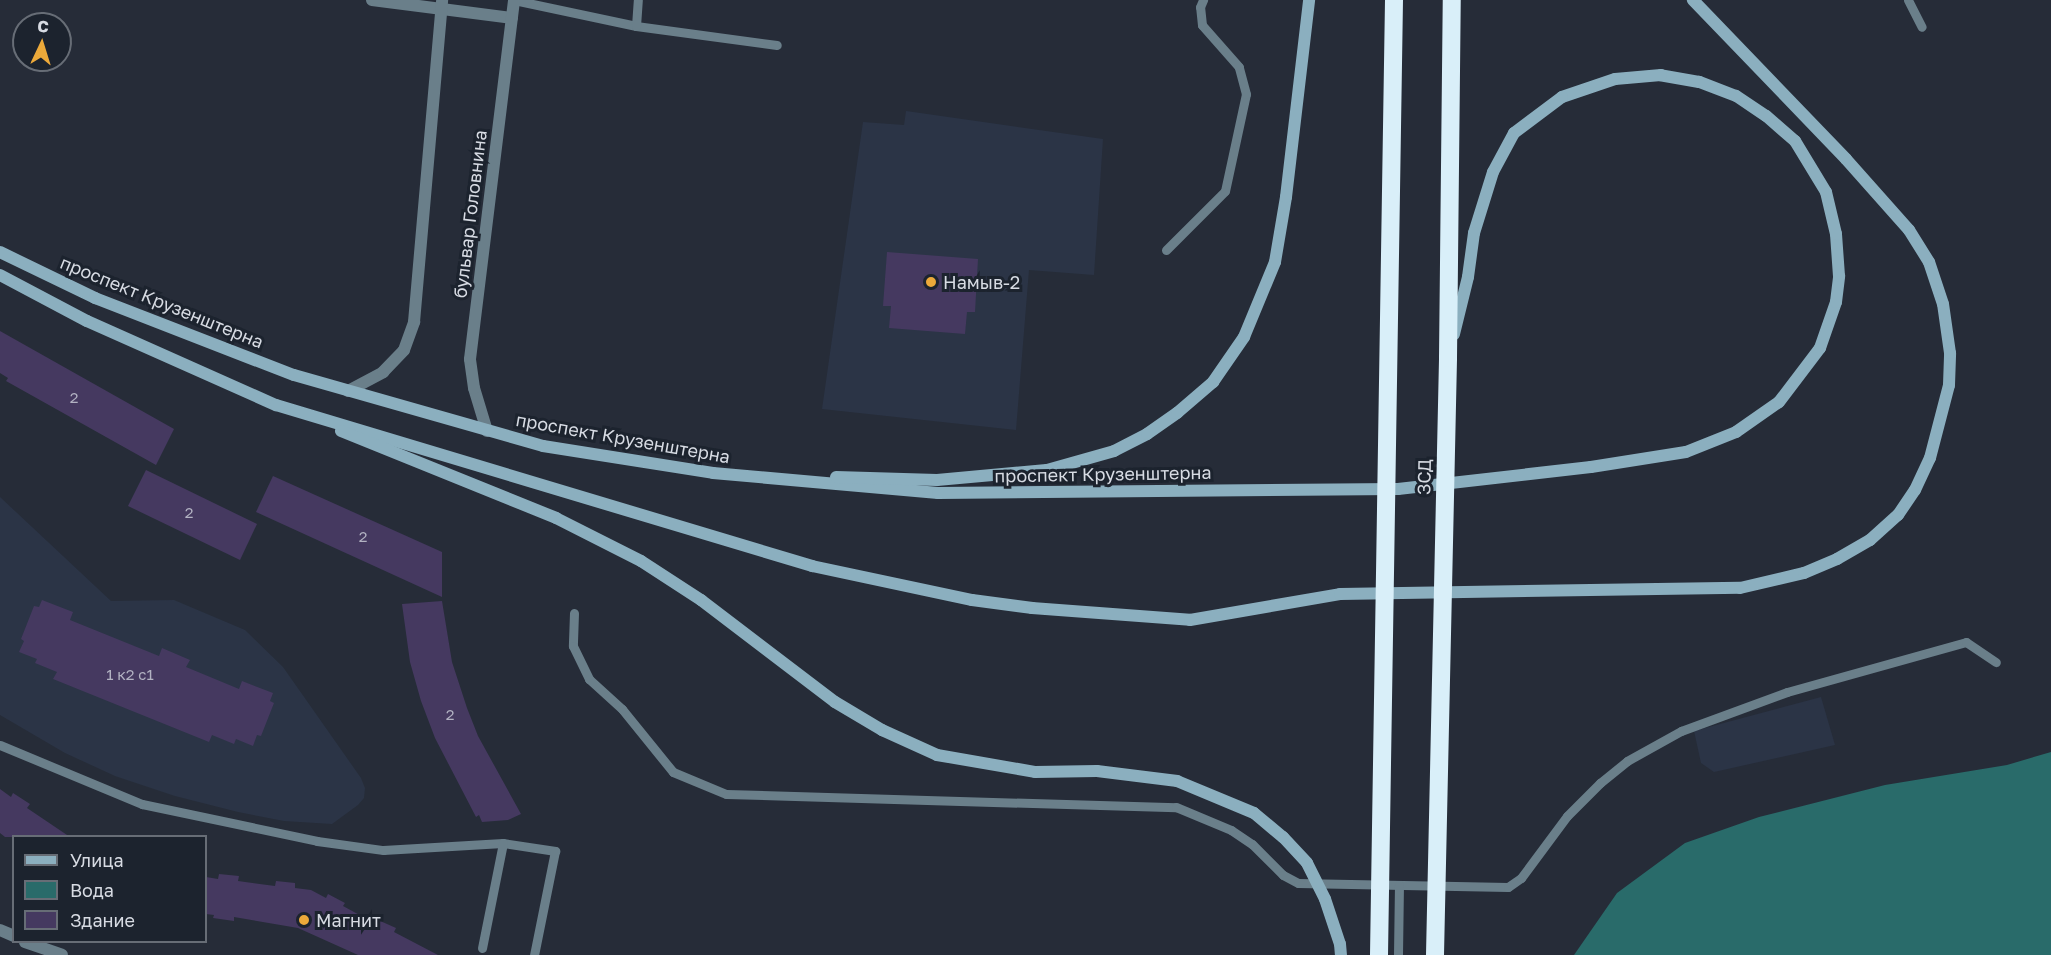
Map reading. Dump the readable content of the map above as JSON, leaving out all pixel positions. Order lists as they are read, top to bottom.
{
  "streets": {
    "highway": ["ЗСД"],
    "main road": ["проспект Крузенштерна"],
    "street": ["бульвар Головнина"]
  },
  "crossings": [
    ["бульвар Головнина", "проспект Крузенштерна"],
    ["проспект Крузенштерна", "ЗСД"]
  ],
  "places": ["Намыв-2", "Магнит"],
  "house_numbers": [
    "2",
    "2",
    "2",
    "1 к2 с1",
    "2"
  ],
  "legend": ["Улица", "Вода", "Здание"],
  "north": "top"
}
